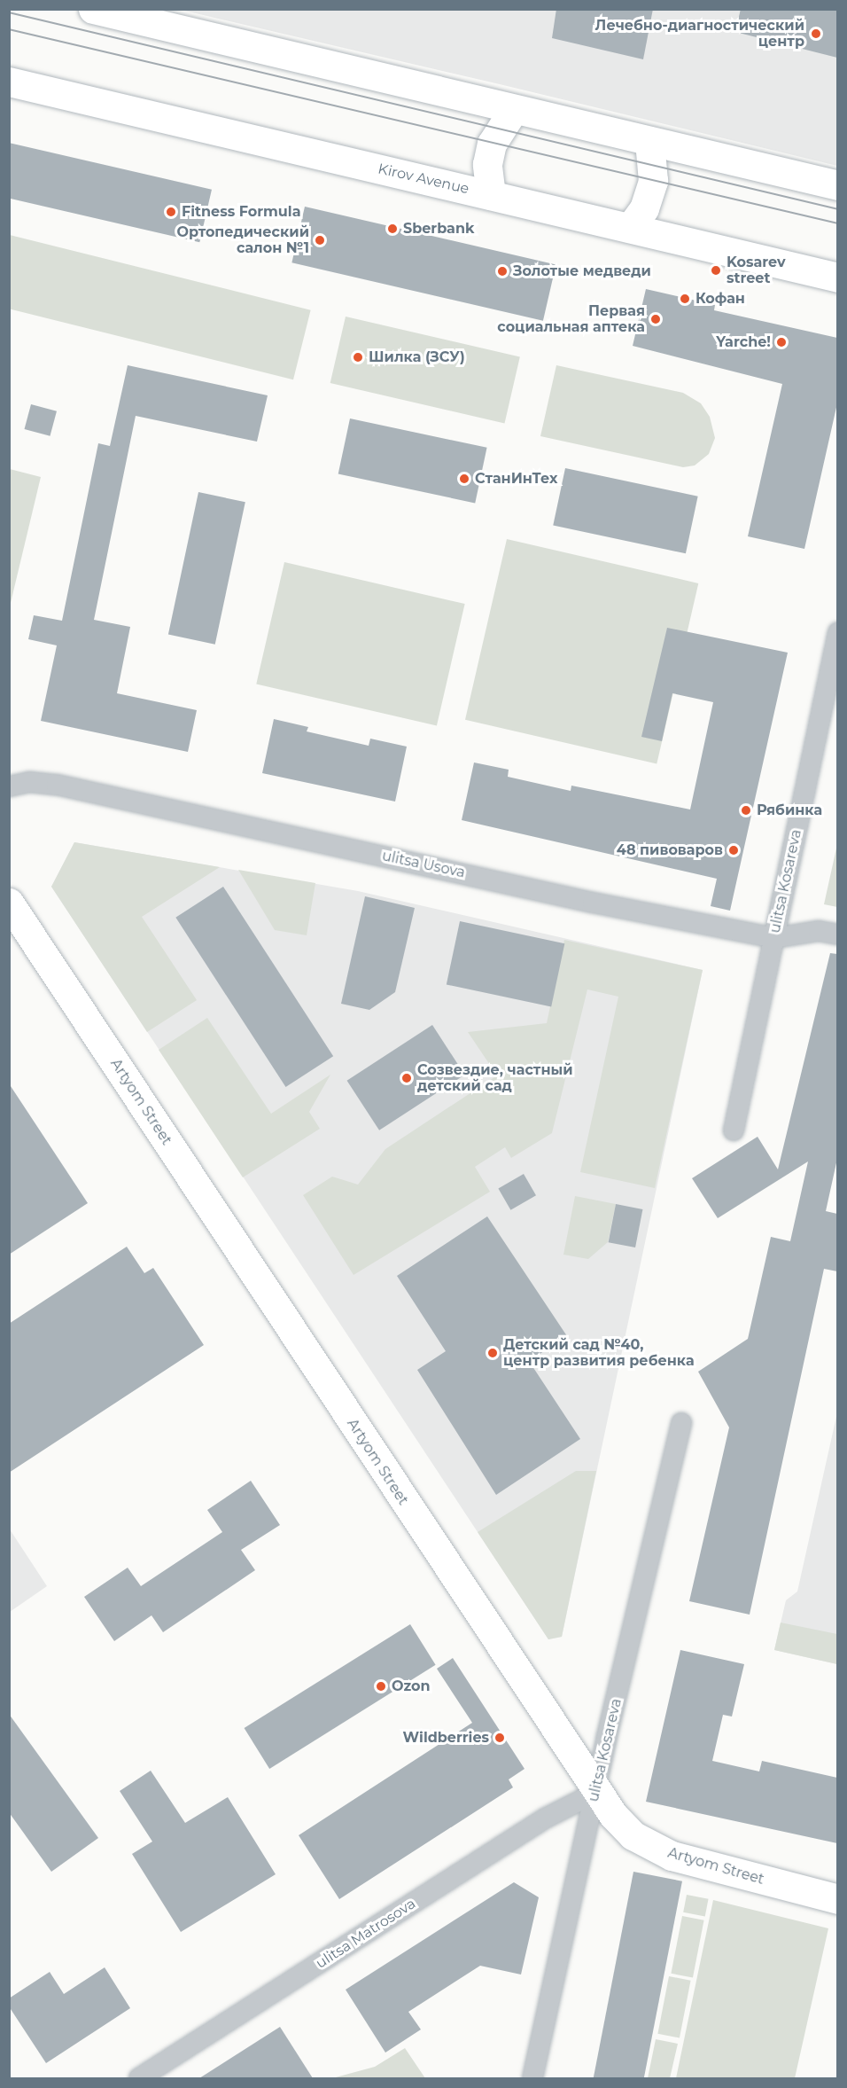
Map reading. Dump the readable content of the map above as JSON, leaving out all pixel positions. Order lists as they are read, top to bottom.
{
  "streets": {
    "main road": ["Kirov Avenue", "Artyom Street"],
    "street": ["ulitsa Usova", "ulitsa Kosareva", "ulitsa Matrosova"]
  },
  "crossings": [
    ["ulitsa Usova", "ulitsa Kosareva"],
    ["ulitsa Kosareva", "Artyom Street"],
    ["ulitsa Kosareva", "ulitsa Matrosova"],
    ["Artyom Street", "ulitsa Matrosova"]
  ],
  "places": [
    "Лечебно-диагностический центр",
    "Fitness Formula",
    "Sberbank",
    "Ортопедический салон №1",
    "Kosarev street",
    "Золотые медведи",
    "Кофан",
    "Первая социальная аптека",
    "Yarche!",
    "Шилка (ЗСУ)",
    "СтанИнТех",
    "Рябинка",
    "48 пивоваров",
    "Созвездие, частный детский сад",
    "Детский сад №40, центр развития ребенка",
    "Ozon",
    "Wildberries"
  ]
}
